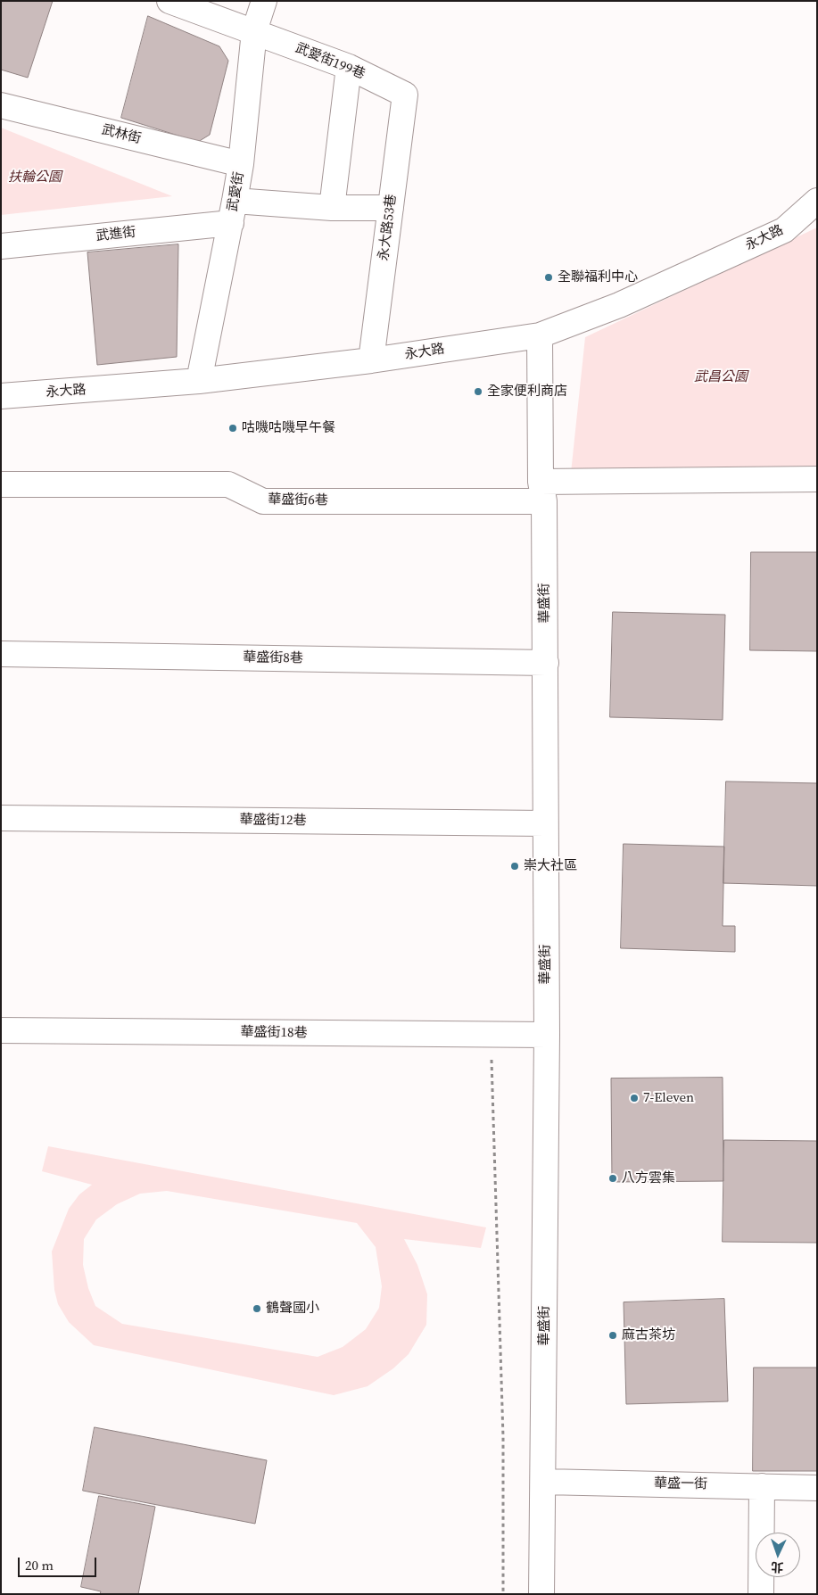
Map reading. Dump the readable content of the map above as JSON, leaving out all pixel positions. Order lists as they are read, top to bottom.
{
  "streets": {
    "street": [
      "武愛街199巷",
      "武林街",
      "武愛街",
      "永大路53巷",
      "武進街",
      "永大路",
      "華盛街6巷",
      "華盛街",
      "華盛街8巷",
      "華盛街12巷",
      "華盛街18巷",
      "華盛一街"
    ]
  },
  "crossings": [
    ["武愛街199巷", "武愛街"],
    ["武愛街199巷", "永大路53巷"],
    ["武林街", "武愛街"],
    ["武愛街", "武進街"],
    ["武愛街", "永大路"],
    ["永大路53巷", "武進街"],
    ["永大路53巷", "永大路"],
    ["永大路", "華盛街"],
    ["華盛街6巷", "華盛街"],
    ["華盛街", "華盛街8巷"],
    ["華盛街", "華盛街12巷"],
    ["華盛街", "華盛街18巷"],
    ["華盛街", "華盛一街"]
  ],
  "parks": ["扶輪公園", "武昌公園"],
  "places": [
    "全聯福利中心",
    "全家便利商店",
    "咕嘰咕嘰早午餐",
    "崇大社區",
    "7-Eleven",
    "八方雲集",
    "鶴聲國小",
    "麻古茶坊"
  ],
  "scale_bar": "20 m",
  "north": "bottom"
}
